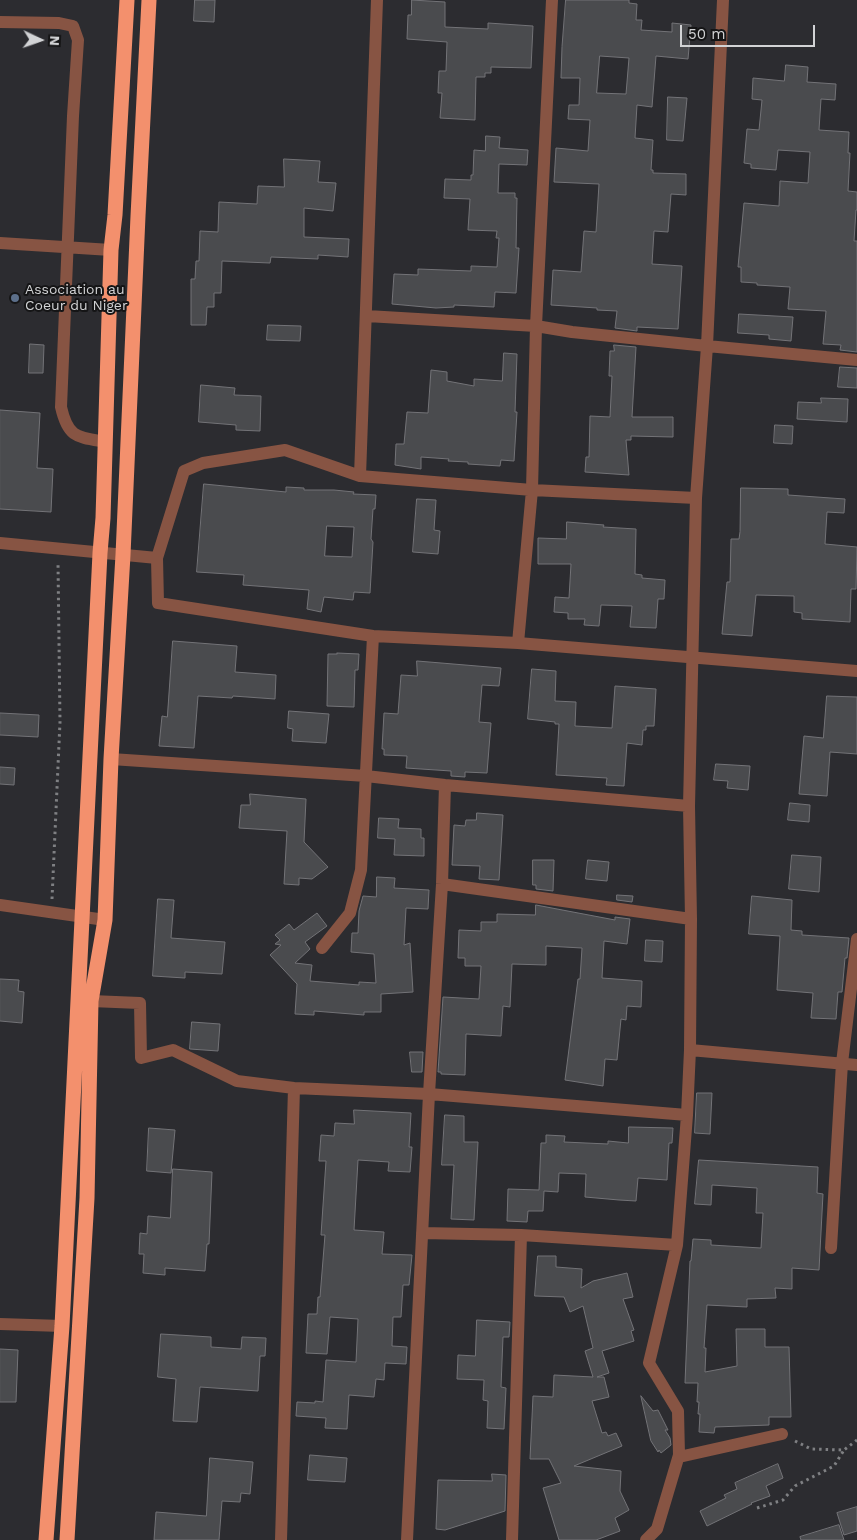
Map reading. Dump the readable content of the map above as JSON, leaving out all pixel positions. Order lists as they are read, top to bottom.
{
  "places": ["Association au Coeur du Niger"],
  "scale_bar": "50 m",
  "north": "right"
}
